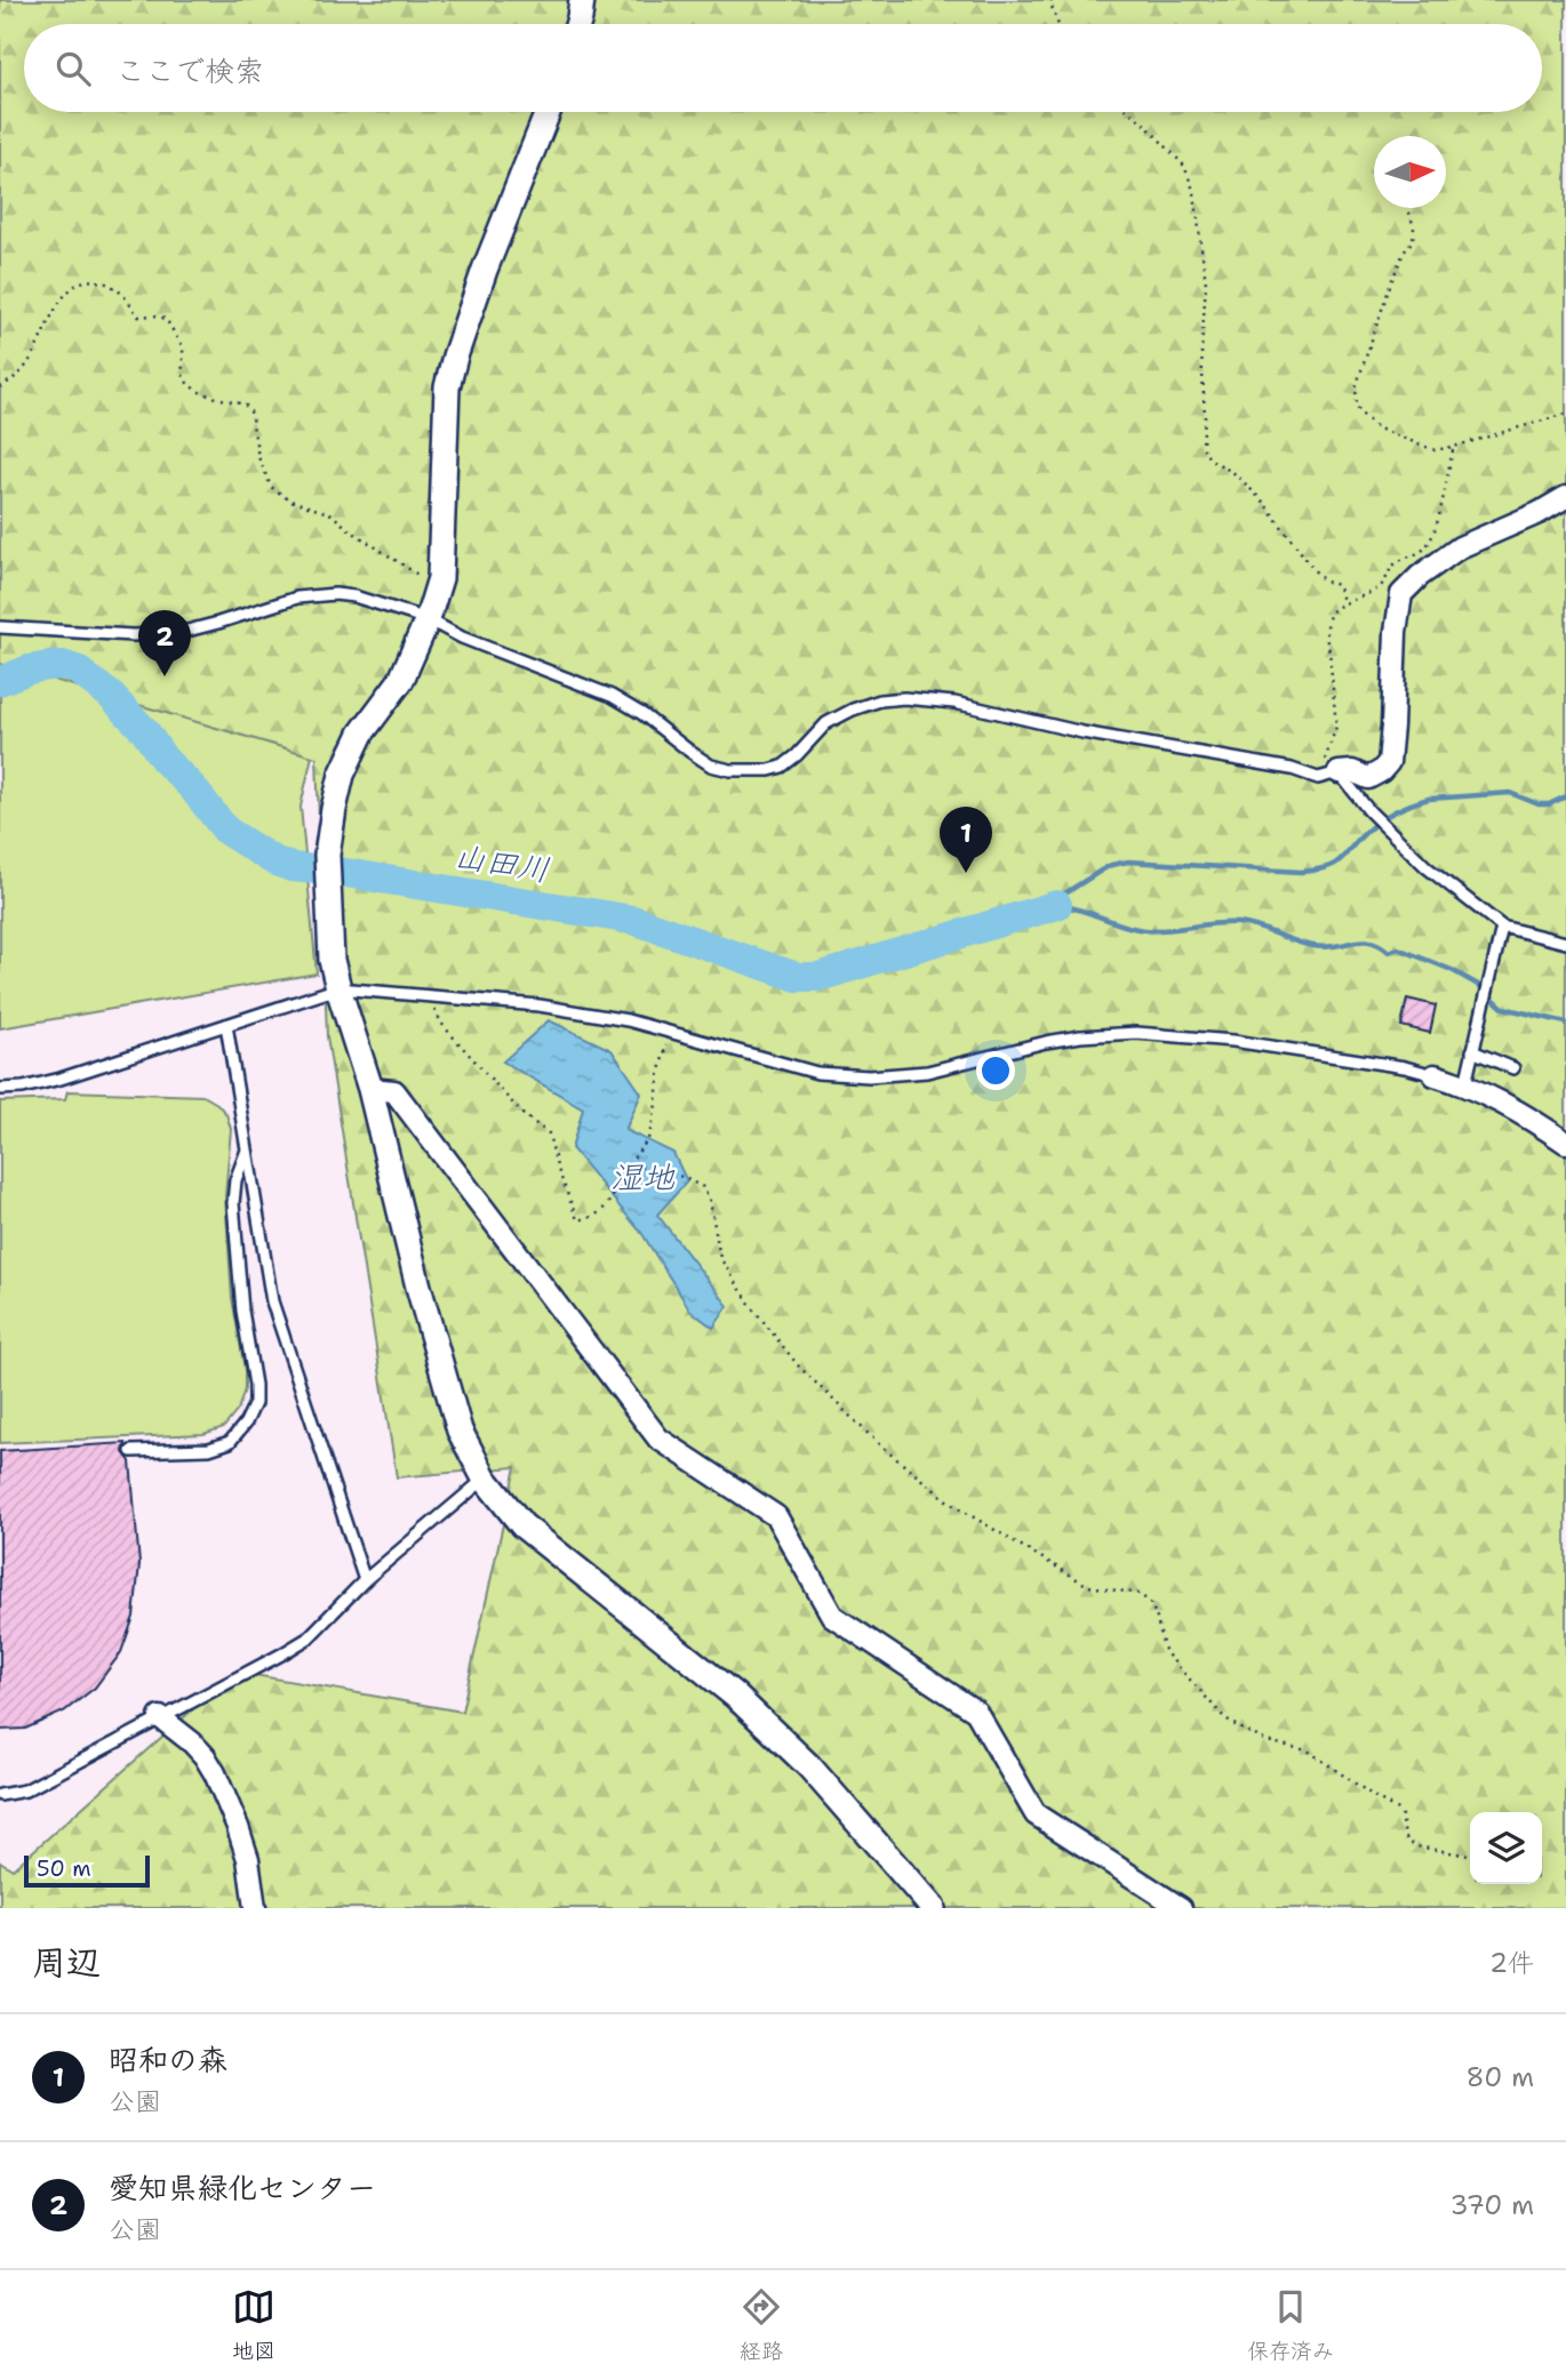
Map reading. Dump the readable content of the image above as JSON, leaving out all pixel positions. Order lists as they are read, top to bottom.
{
  "water": ["山田川", "湿地"],
  "scale_bar": "50 m",
  "north": "right",
  "page": {
    "search": "ここで検索",
    "pins": ["2", "1"],
    "scale": "50 m",
    "heading": ["周辺", "2件"],
    "list": [
      {
        "mark": "1",
        "name": "昭和の森",
        "note": "公園",
        "value": "80 m"
      },
      {
        "mark": "2",
        "name": "愛知県緑化センター",
        "note": "公園",
        "value": "370 m"
      }
    ],
    "nav": ["地図", "経路", "保存済み"]
  }
}
